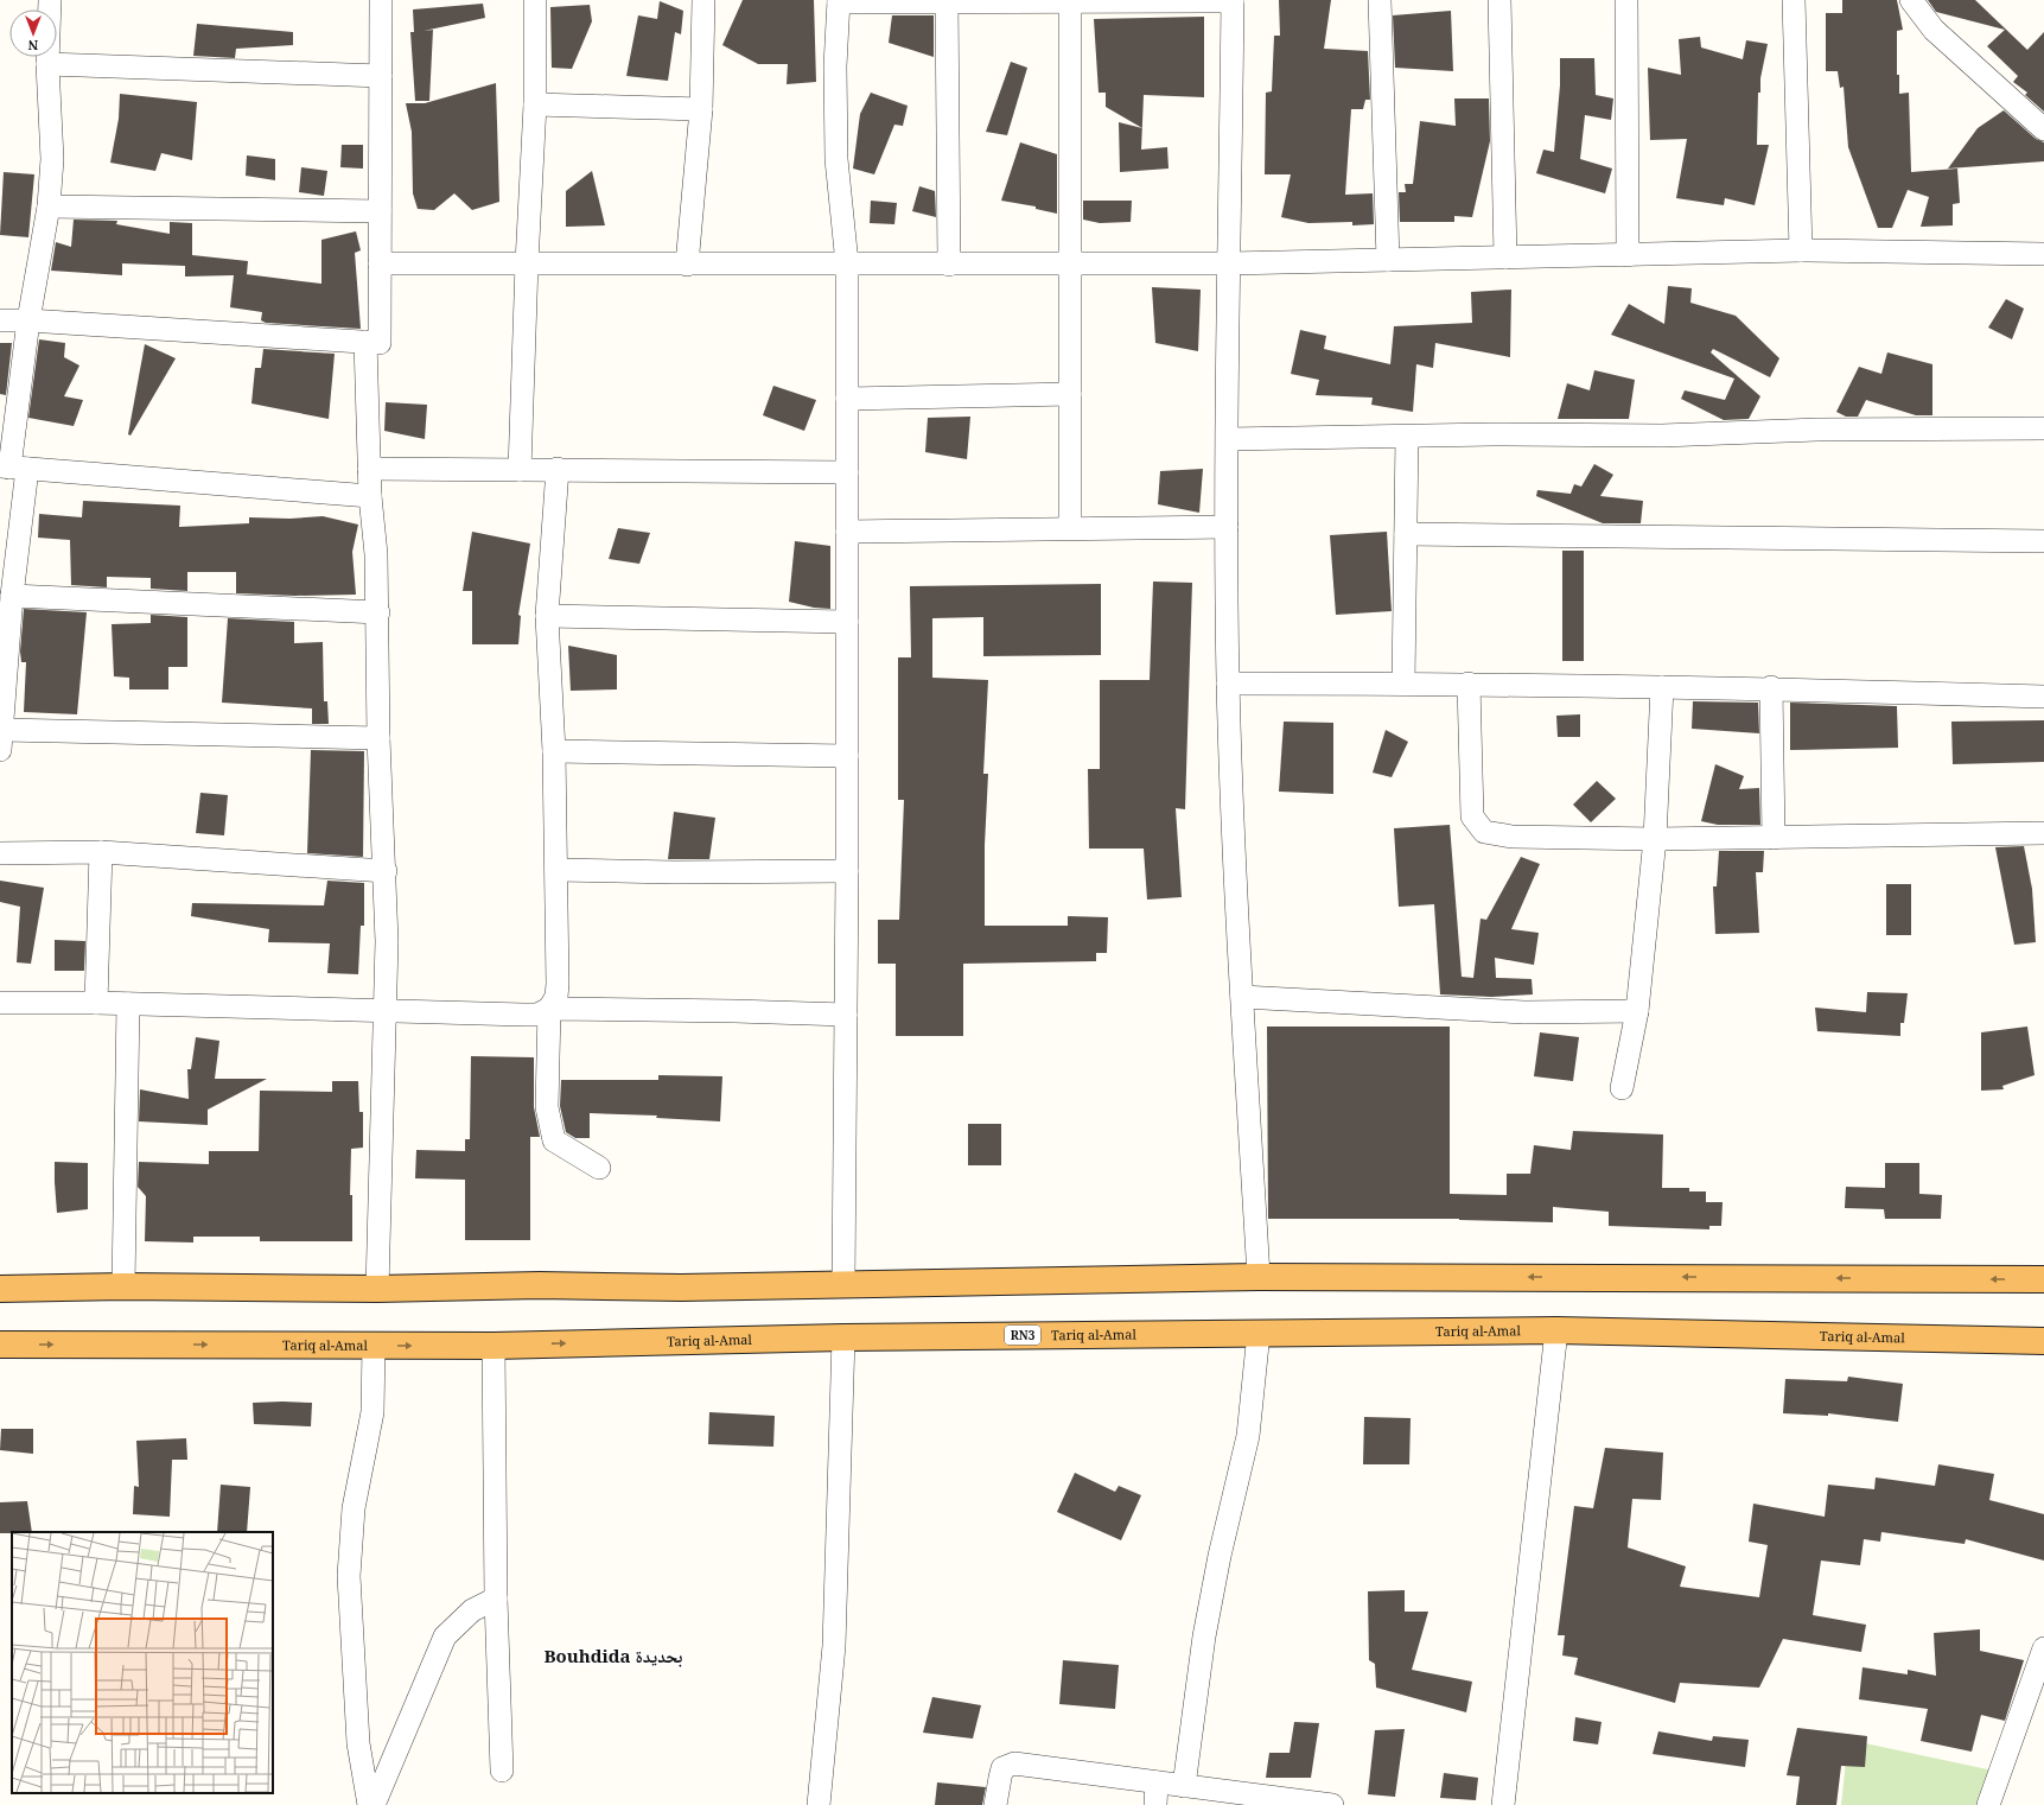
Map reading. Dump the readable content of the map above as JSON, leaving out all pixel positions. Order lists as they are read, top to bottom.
{
  "streets": {
    "highway": ["Tariq al-Amal", "RN3"]
  },
  "districts": ["Bouhdida بحديدة"],
  "north": "bottom"
}
